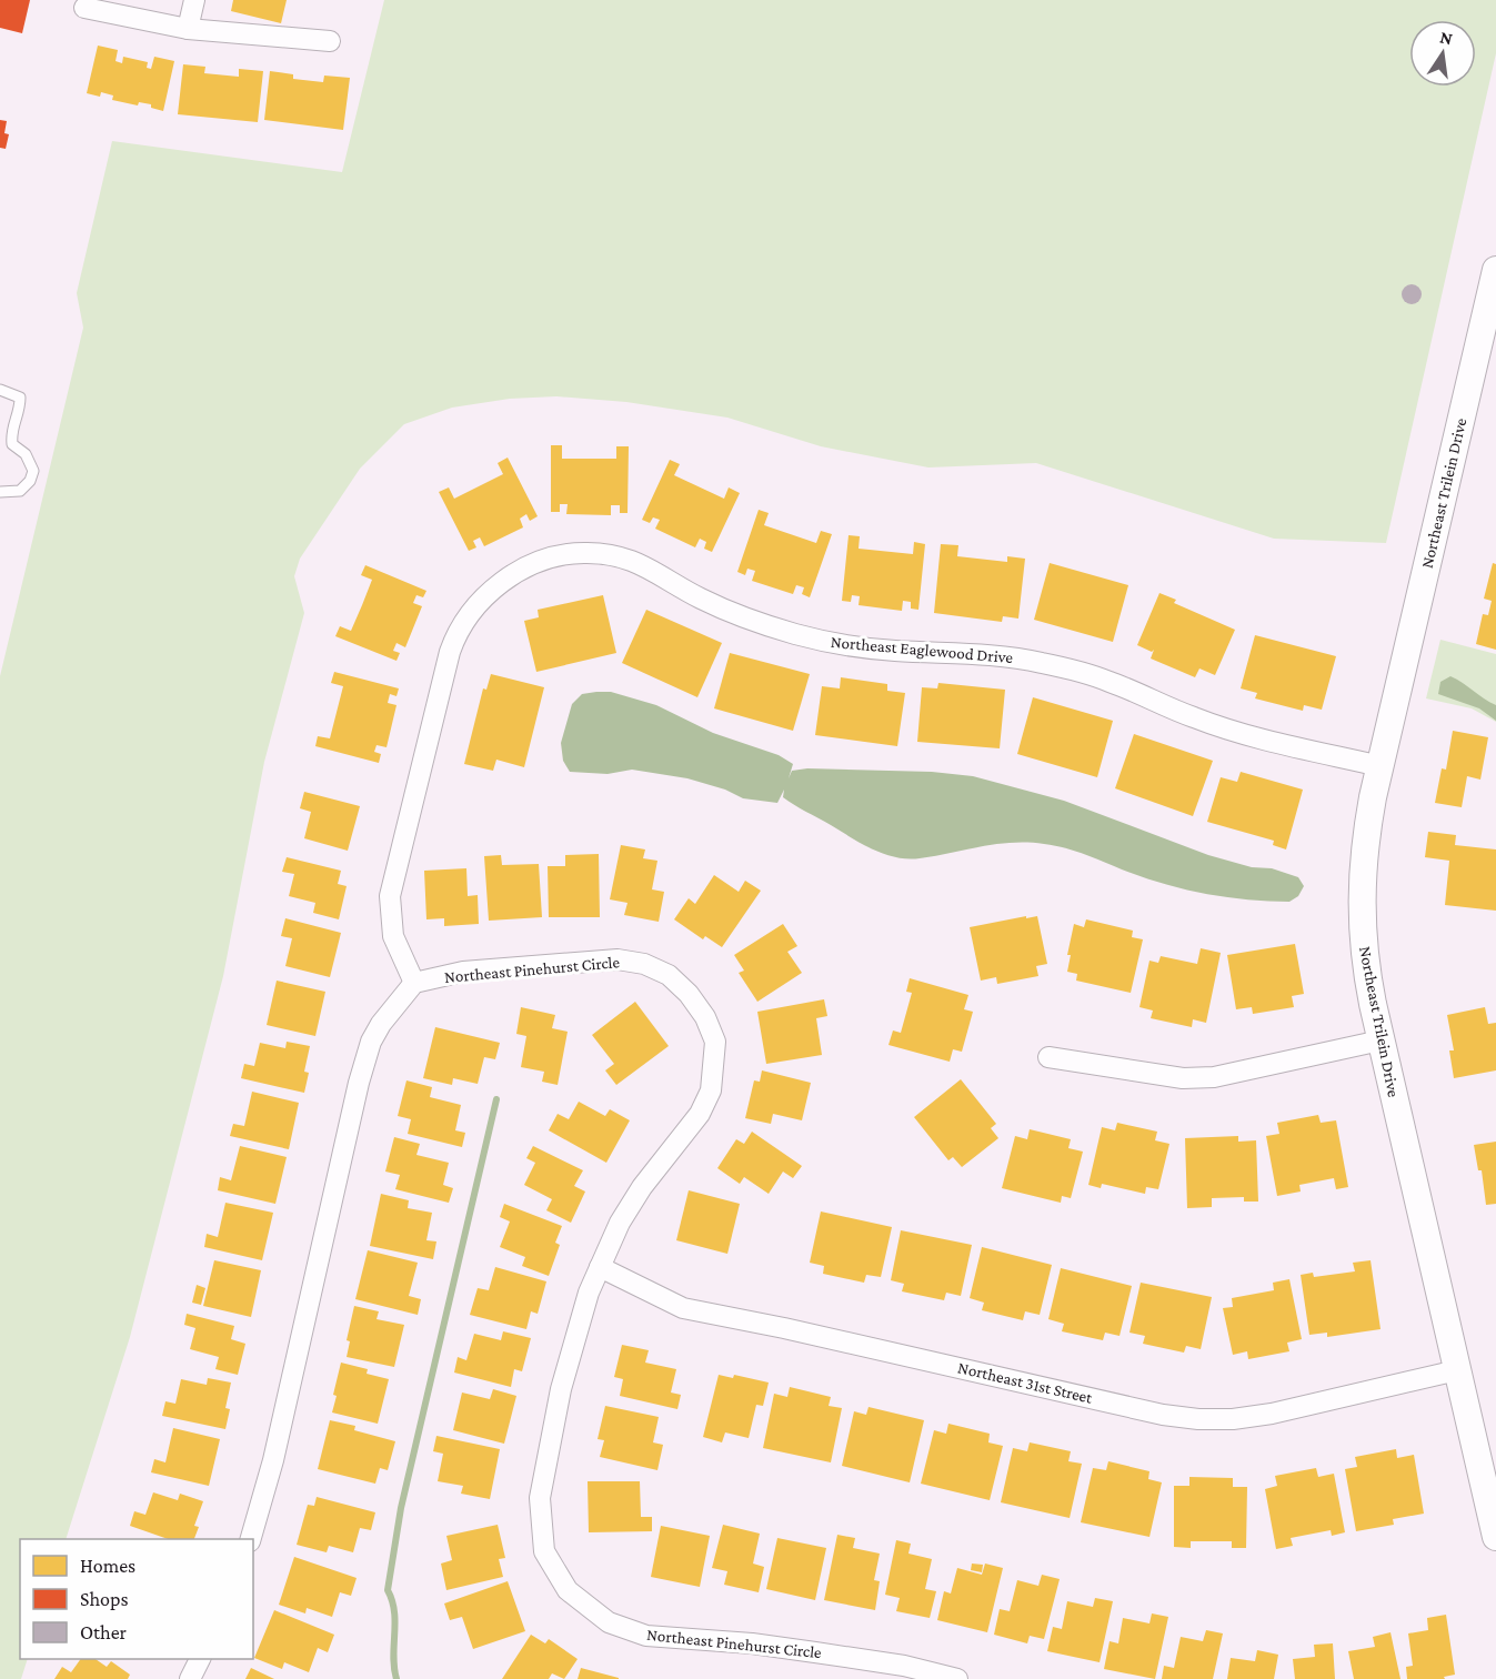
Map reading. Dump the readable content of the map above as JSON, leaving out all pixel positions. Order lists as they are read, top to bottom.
{
  "streets": {
    "street": [
      "Northeast Trilein Drive",
      "Northeast Eaglewood Drive",
      "Northeast Pinehurst Circle",
      "Northeast 31st Street"
    ]
  },
  "crossings": [
    ["Northeast Trilein Drive", "Northeast Eaglewood Drive"],
    ["Northeast Trilein Drive", "Northeast 31st Street"],
    ["Northeast Eaglewood Drive", "Northeast Pinehurst Circle"],
    ["Northeast Pinehurst Circle", "Northeast 31st Street"]
  ],
  "legend": ["Homes", "Shops", "Other"],
  "north": "top"
}
